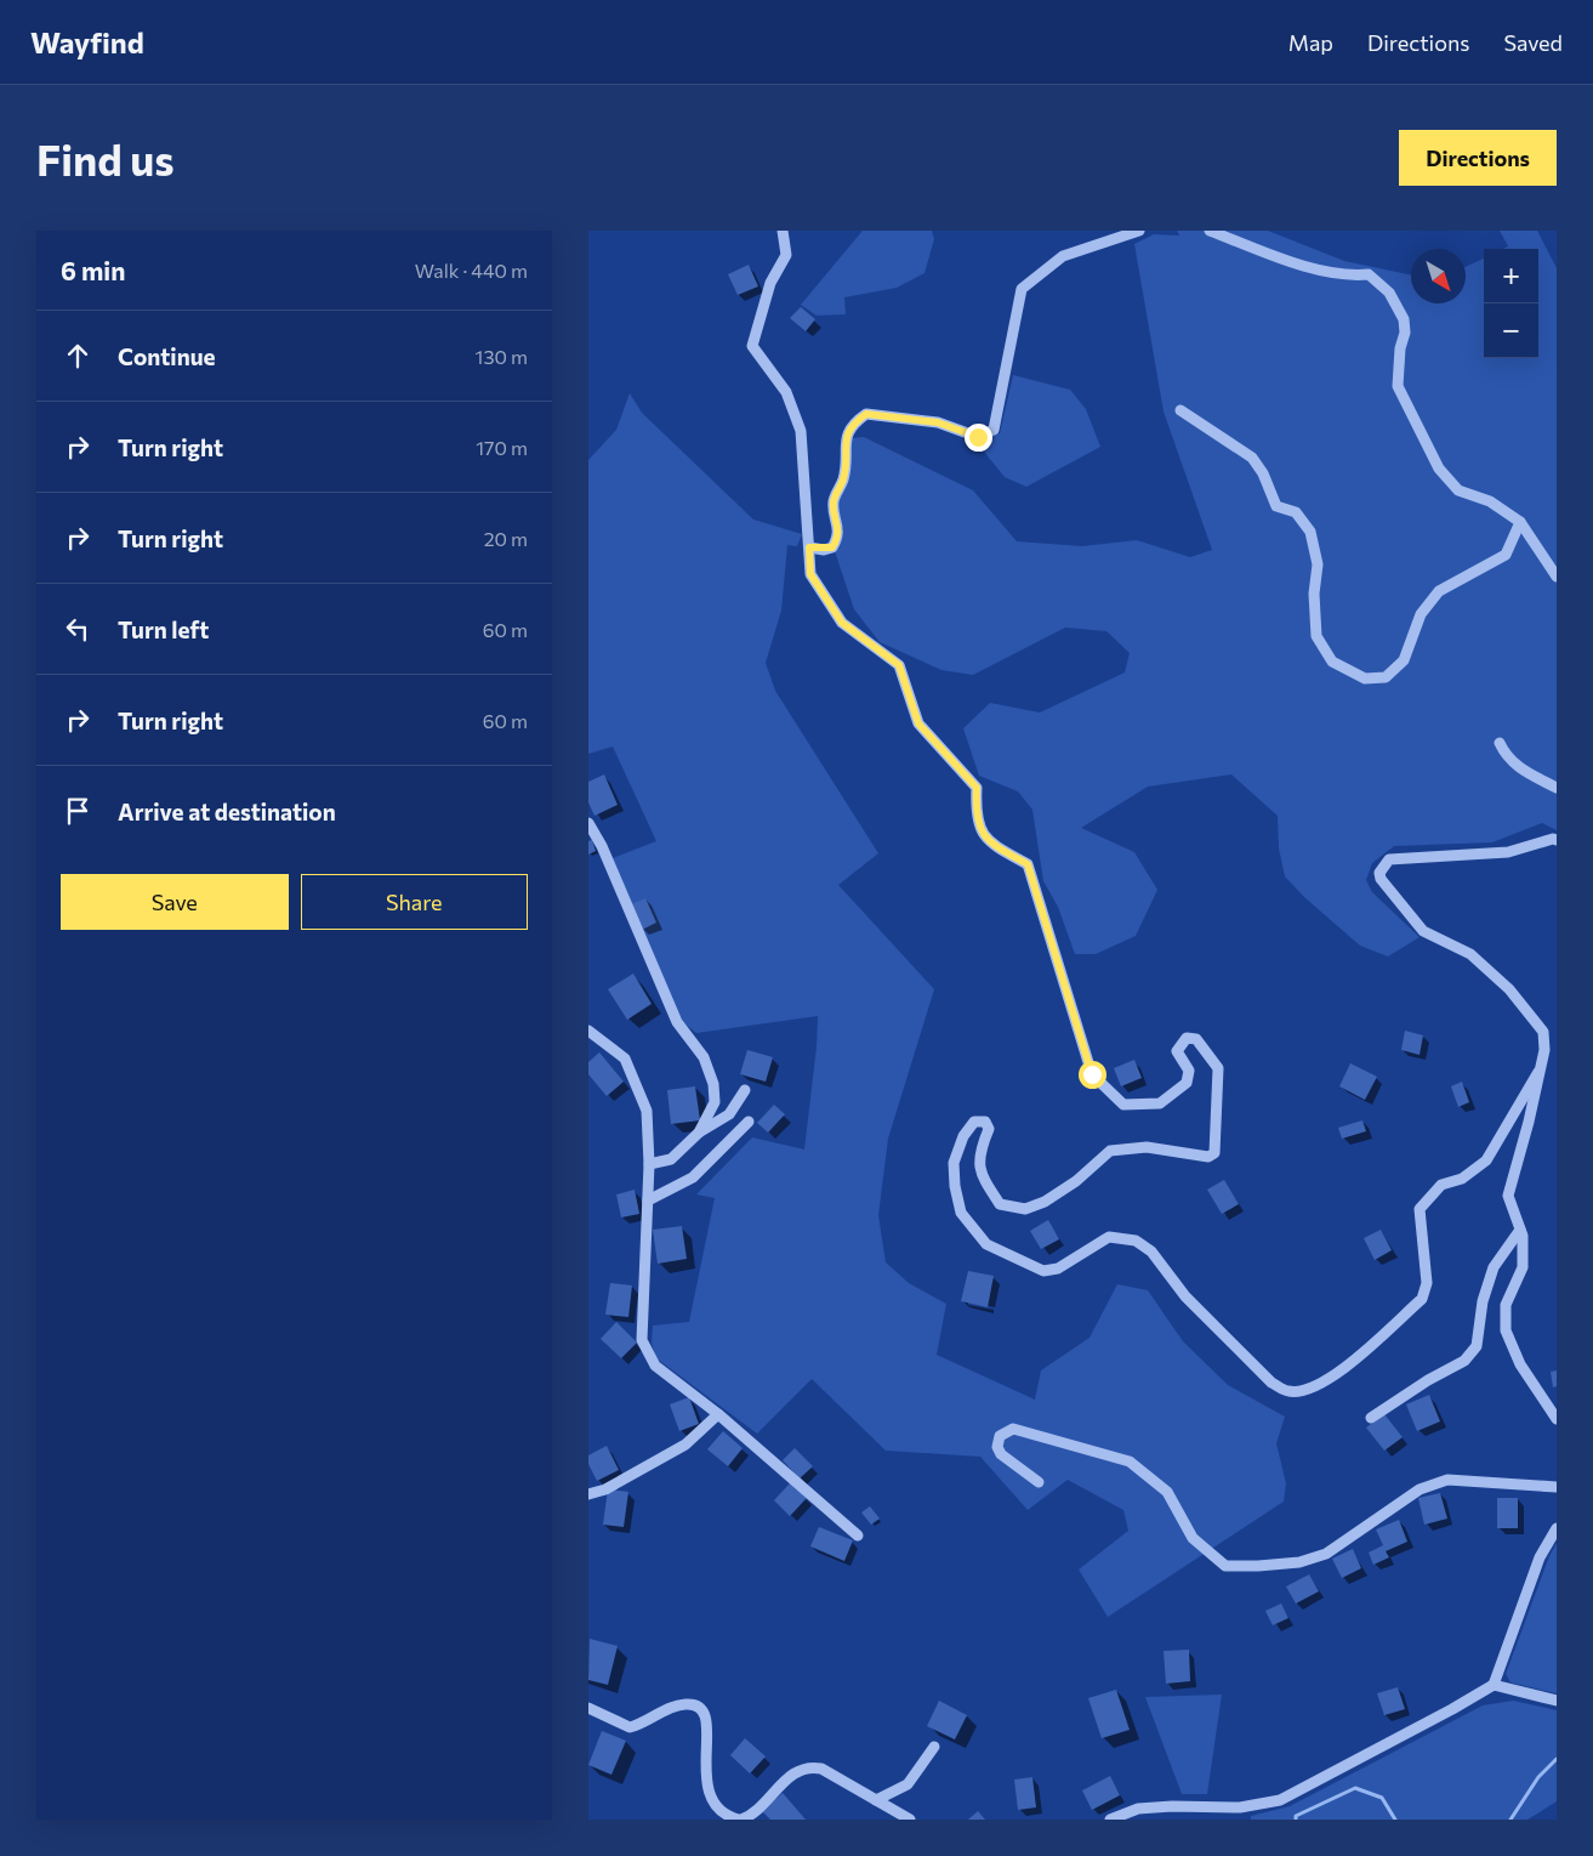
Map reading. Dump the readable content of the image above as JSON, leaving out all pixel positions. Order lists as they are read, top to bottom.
{
  "north": "bottom right",
  "page": {
    "header": "Wayfind",
    "nav": ["Map", "Directions", "Saved"],
    "buttons": [
      "Directions",
      ["Save", "Share"]
    ],
    "title": "Find us",
    "heading": ["6 min", "Walk · 440 m"],
    "map_buttons": ["+", "−"],
    "list": [
      ["Continue", "130 m"],
      ["Turn right", "170 m"],
      ["Turn right", "20 m"],
      ["Turn left", "60 m"],
      ["Turn right", "60 m"],
      "Arrive at destination"
    ]
  }
}
